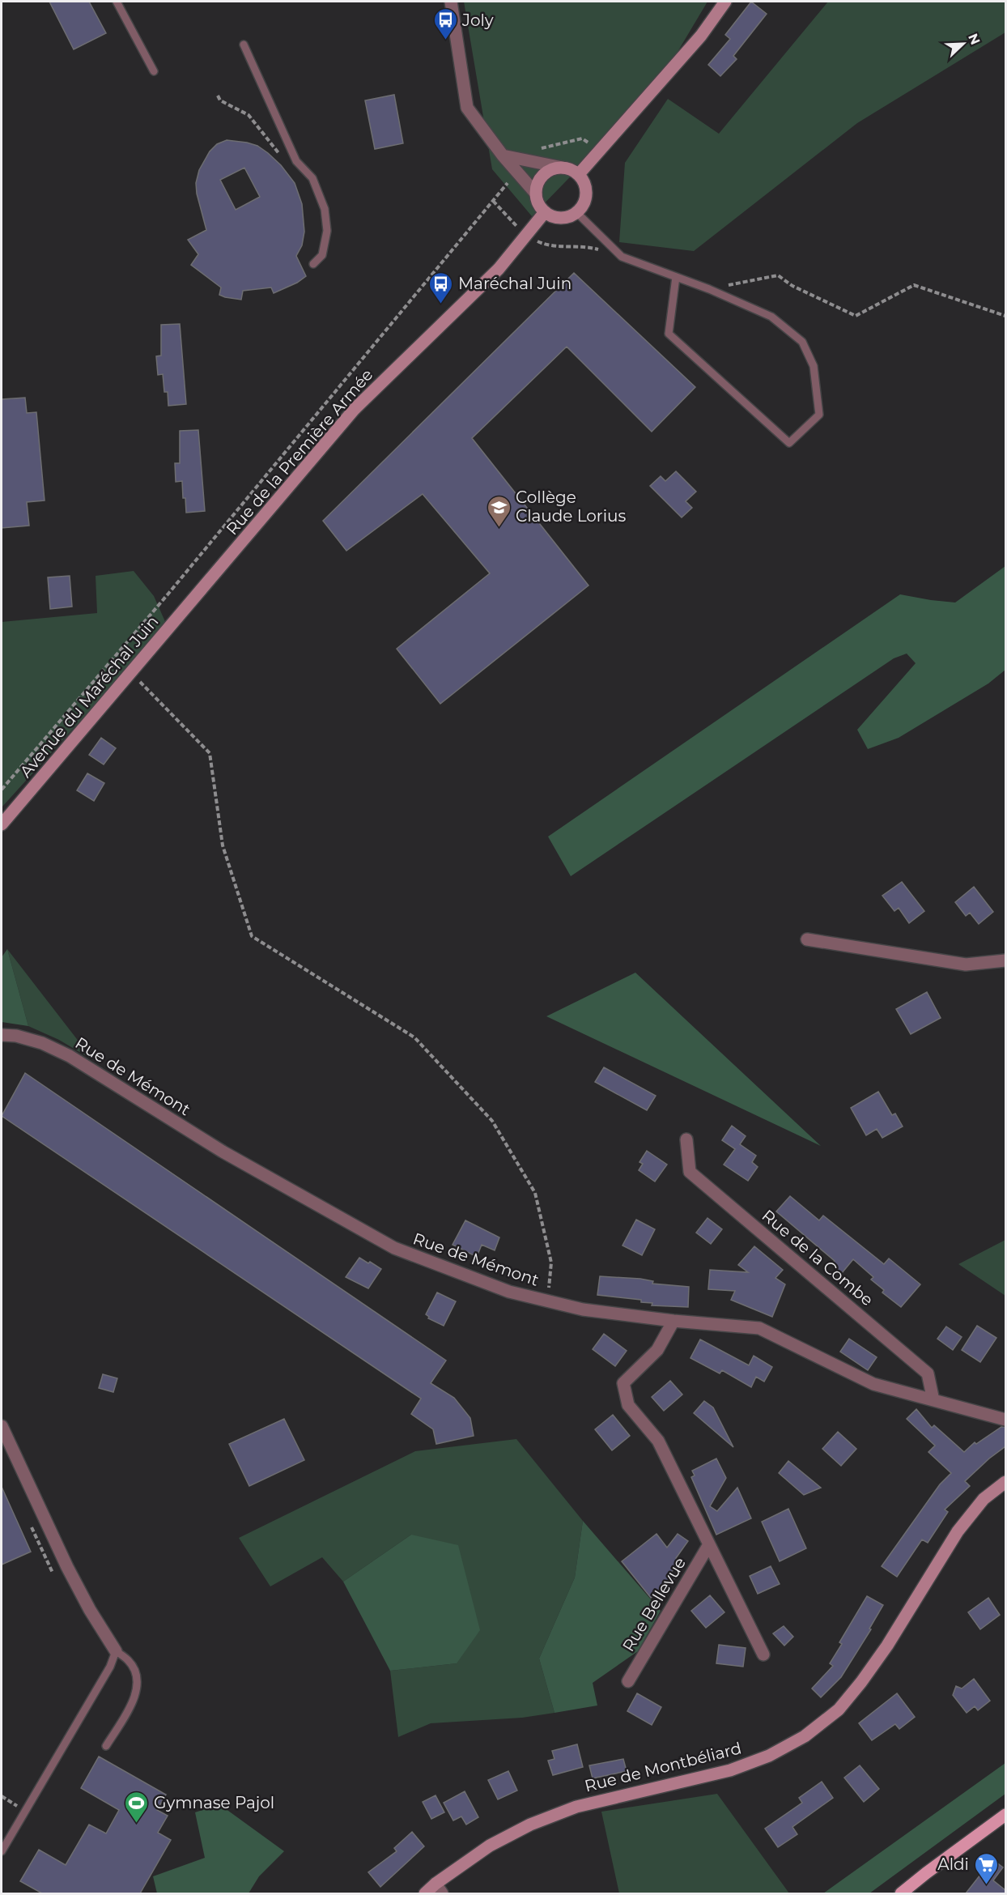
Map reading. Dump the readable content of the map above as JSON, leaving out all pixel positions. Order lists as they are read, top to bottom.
{
  "streets": {
    "street": [
      "Rue de la Première Armée",
      "Avenue du Maréchal Juin",
      "Rue de Mémont",
      "Rue de la Combe",
      "Rue Bellevue",
      "Rue de Montbéliard"
    ]
  },
  "crossings": [
    ["Rue de la Première Armée", "Avenue du Maréchal Juin"],
    ["Rue de Mémont", "Rue de la Combe"]
  ],
  "places": {
    "bus stop": ["Joly", "Maréchal Juin"],
    "school or university": ["Collège Claude Lorius"],
    "sports": ["Gymnase Pajol"],
    "supermarket": ["Aldi"]
  },
  "north": "top right"
}
